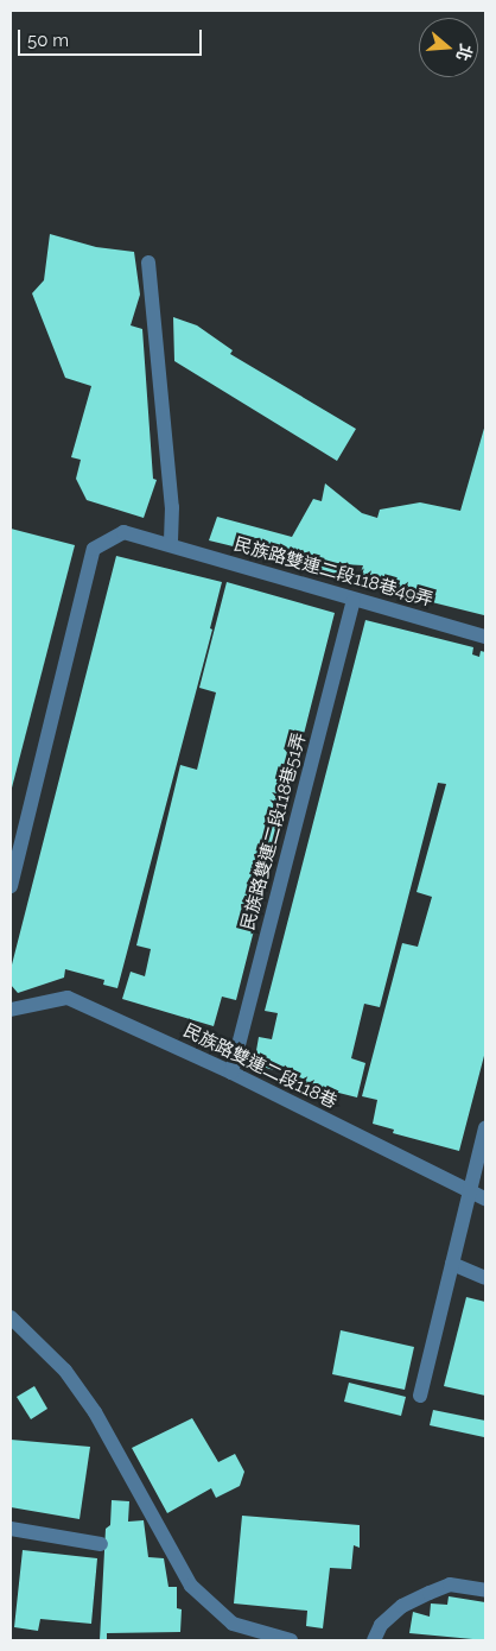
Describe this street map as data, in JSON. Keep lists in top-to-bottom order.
{
  "streets": {
    "lane": ["民族路雙連二段118巷49弄", "民族路雙連二段118巷51弄", "民族路雙連二段118巷"]
  },
  "crossings": [
    ["民族路雙連二段118巷49弄", "民族路雙連二段118巷51弄"],
    ["民族路雙連二段118巷51弄", "民族路雙連二段118巷"]
  ],
  "scale_bar": "50 m",
  "north": "right"
}
